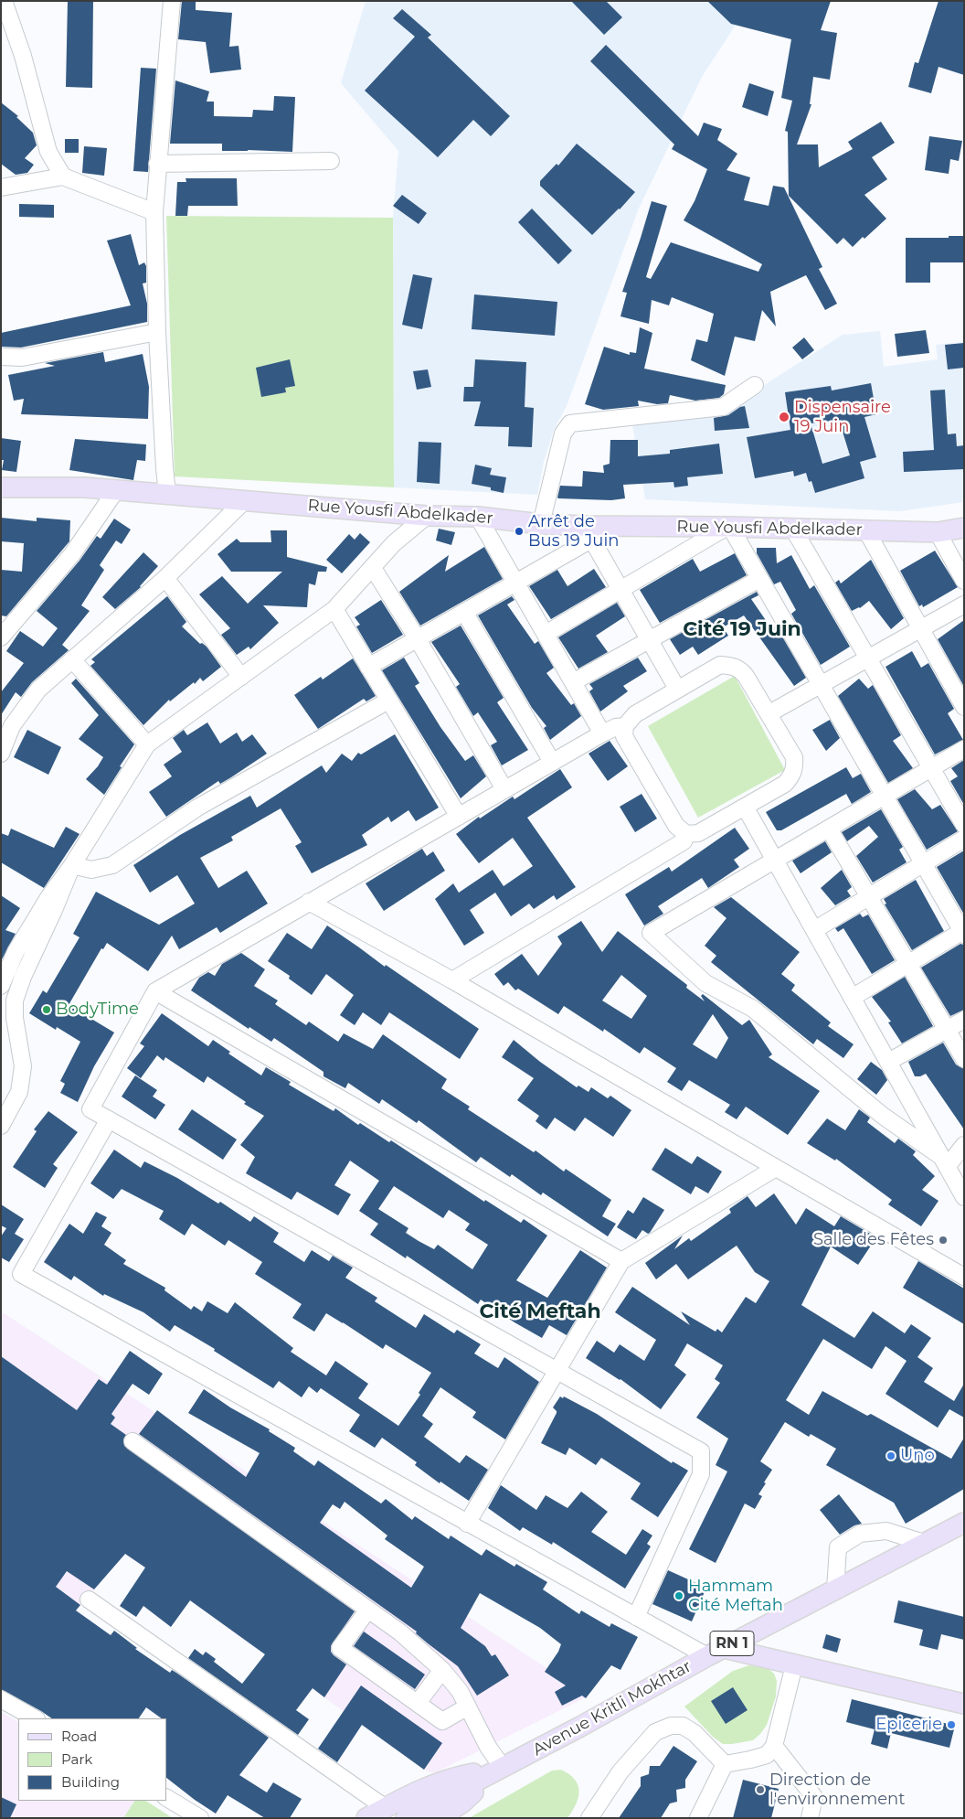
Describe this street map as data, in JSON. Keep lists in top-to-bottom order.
{
  "streets": {
    "main road": ["Rue Yousfi Abdelkader", "RN 1", "Avenue Kritli Mokhtar"]
  },
  "crossings": [
    ["RN 1", "Avenue Kritli Mokhtar"]
  ],
  "districts": ["Cité 19 Juin", "Cité Meftah"],
  "places": [
    "Dispensaire 19 Juin",
    "Arrêt de Bus 19 Juin",
    "BodyTime",
    "Salle des Fêtes",
    "Uno",
    "Hammam Cité Meftah",
    "Epicerie",
    "Direction de l'environnement"
  ],
  "legend": ["Road", "Park", "Building"]
}
